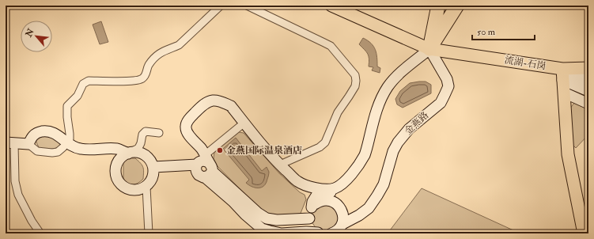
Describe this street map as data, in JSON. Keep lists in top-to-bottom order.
{
  "streets": {
    "main road": ["流湖-石岗"],
    "street": ["金燕路"]
  },
  "crossings": [
    ["流湖-石岗", "金燕路"]
  ],
  "places": ["金燕国际温泉酒店"],
  "scale_bar": "50 m",
  "north": "top left"
}
